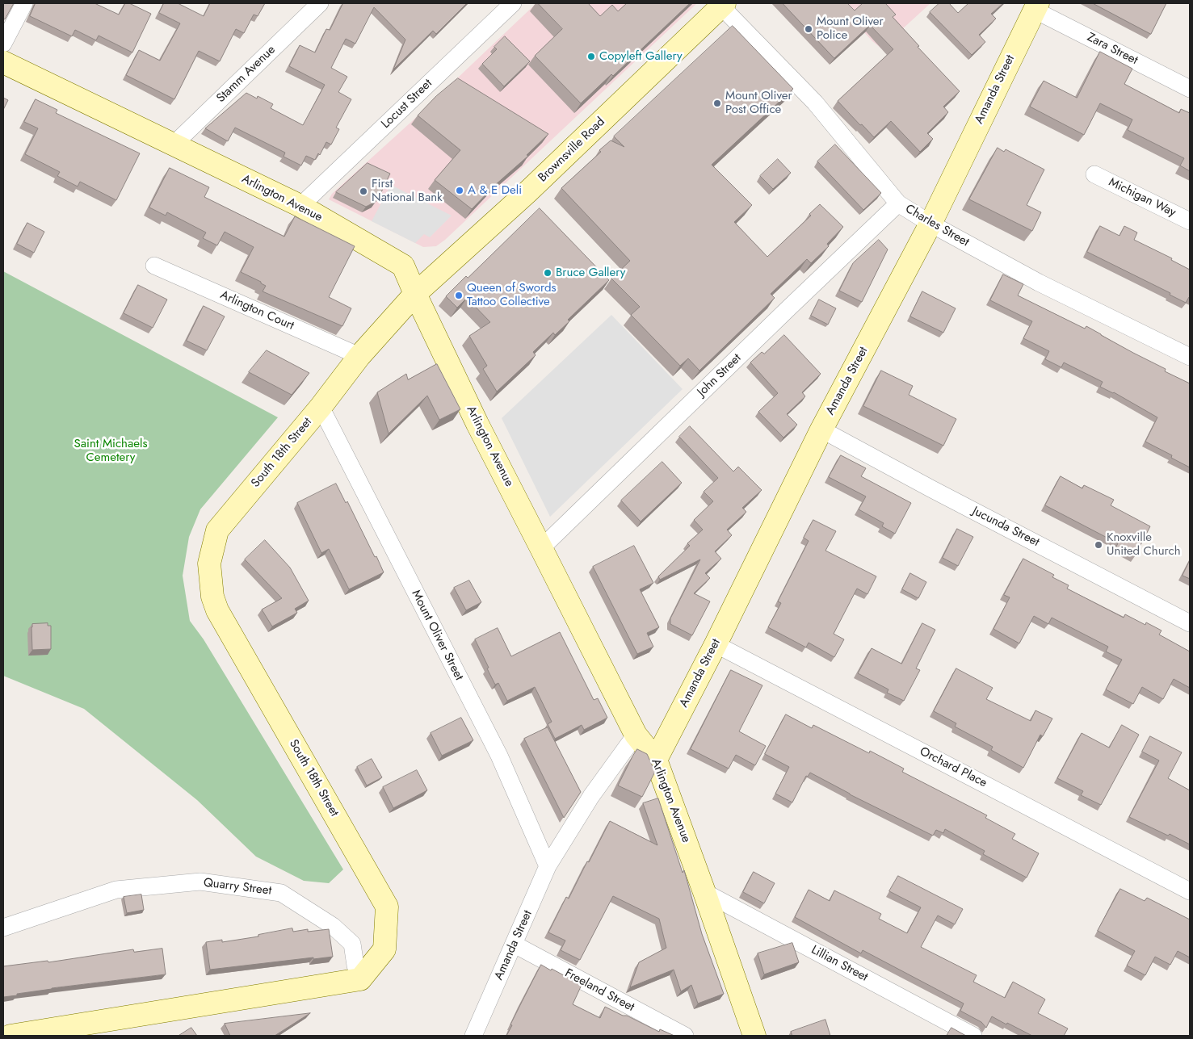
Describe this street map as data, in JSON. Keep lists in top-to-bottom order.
{
  "streets": {
    "main road": [
      "Amanda Street",
      "Brownsville Road",
      "Arlington Avenue",
      "South 18th Street"
    ],
    "street": [
      "Zara Street",
      "Stamm Avenue",
      "Locust Street",
      "Michigan Way",
      "Charles Street",
      "Arlington Court",
      "John Street",
      "Jucunda Street",
      "Mount Oliver Street",
      "Orchard Place",
      "Quarry Street",
      "Lillian Street",
      "Freeland Street"
    ]
  },
  "crossings": [
    ["Zara Street", "Amanda Street"],
    ["Stamm Avenue", "Arlington Avenue"],
    ["Amanda Street", "Arlington Avenue"],
    ["Amanda Street", "Charles Street"],
    ["Amanda Street", "Jucunda Street"],
    ["Amanda Street", "Mount Oliver Street"],
    ["Amanda Street", "Orchard Place"],
    ["Amanda Street", "Freeland Street"],
    ["Locust Street", "Arlington Avenue"],
    ["Brownsville Road", "Arlington Avenue"],
    ["Brownsville Road", "Charles Street"],
    ["Brownsville Road", "South 18th Street"],
    ["Arlington Avenue", "John Street"],
    ["Arlington Avenue", "South 18th Street"],
    ["Arlington Avenue", "Lillian Street"],
    ["Charles Street", "John Street"],
    ["Arlington Court", "South 18th Street"],
    ["South 18th Street", "Mount Oliver Street"],
    ["South 18th Street", "Quarry Street"]
  ],
  "parks": ["Saint Michaels Cemetery"],
  "places": [
    "Mount Oliver Police",
    "Copyleft Gallery",
    "Mount Oliver Post Office",
    "A & E Deli",
    "First National Bank",
    "Bruce Gallery",
    "Queen of Swords Tattoo Collective",
    "Knoxville United Church"
  ]
}
